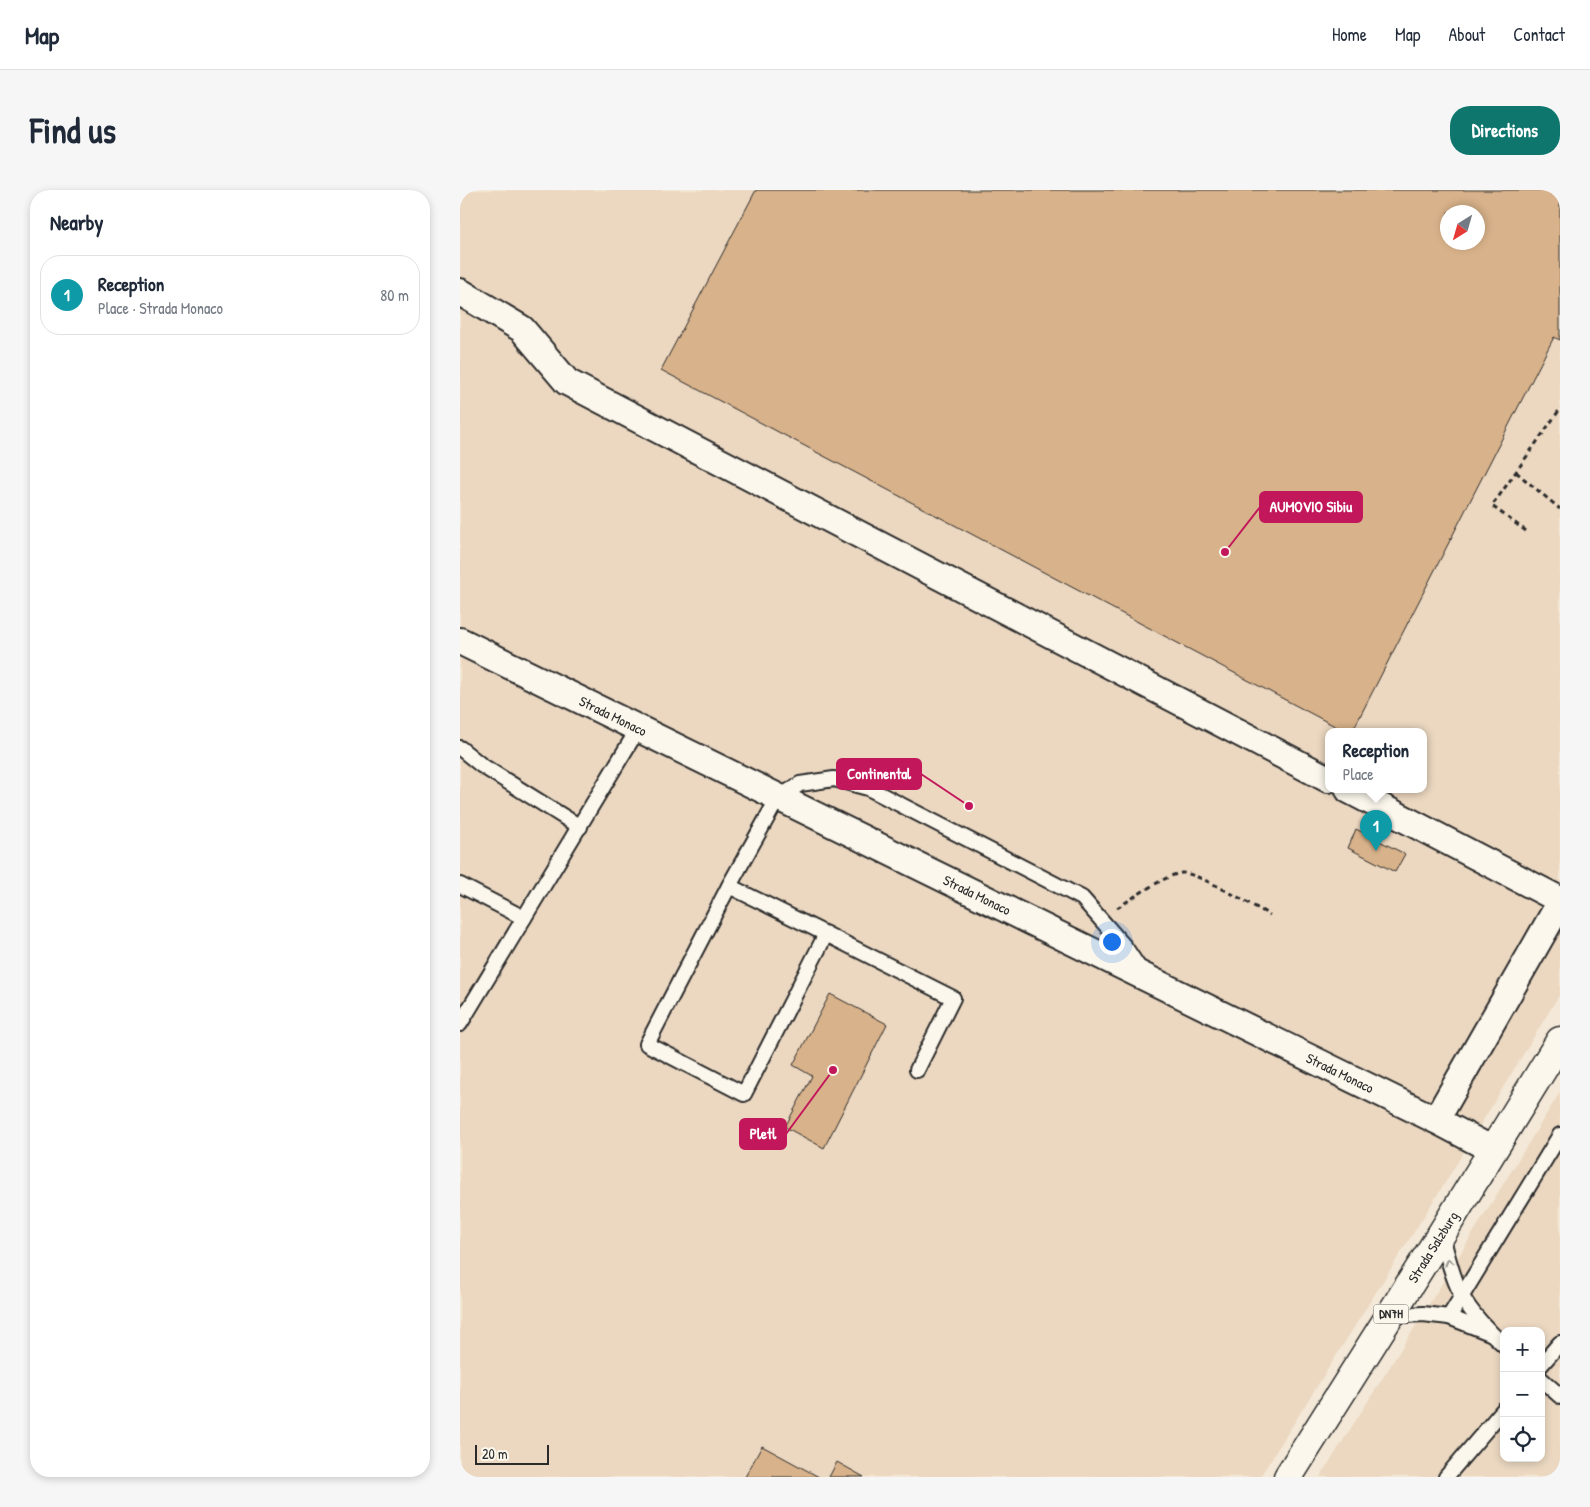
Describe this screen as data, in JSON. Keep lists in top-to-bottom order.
{
  "streets": {
    "main road": ["Strada Salzburg", "DN7H"],
    "street": ["Strada Monaco"]
  },
  "crossings": [
    ["Strada Monaco", "Strada Salzburg"]
  ],
  "places": ["AUMOVIO Sibiu", "Continental", "Pletl"],
  "scale_bar": "20 m",
  "north": "bottom left",
  "page": {
    "header": "Map",
    "nav": [
      "Home",
      "Map",
      "About",
      "Contact"
    ],
    "buttons": "Directions",
    "title": "Find us",
    "heading": "Nearby",
    "list": [
      {
        "mark": "1",
        "name": "Reception",
        "note": "Place · Strada Monaco",
        "value": "80 m"
      }
    ],
    "popup": ["Reception", "Place"],
    "pins": "1",
    "map_buttons": ["+", "−"],
    "scale": "20 m"
  }
}
